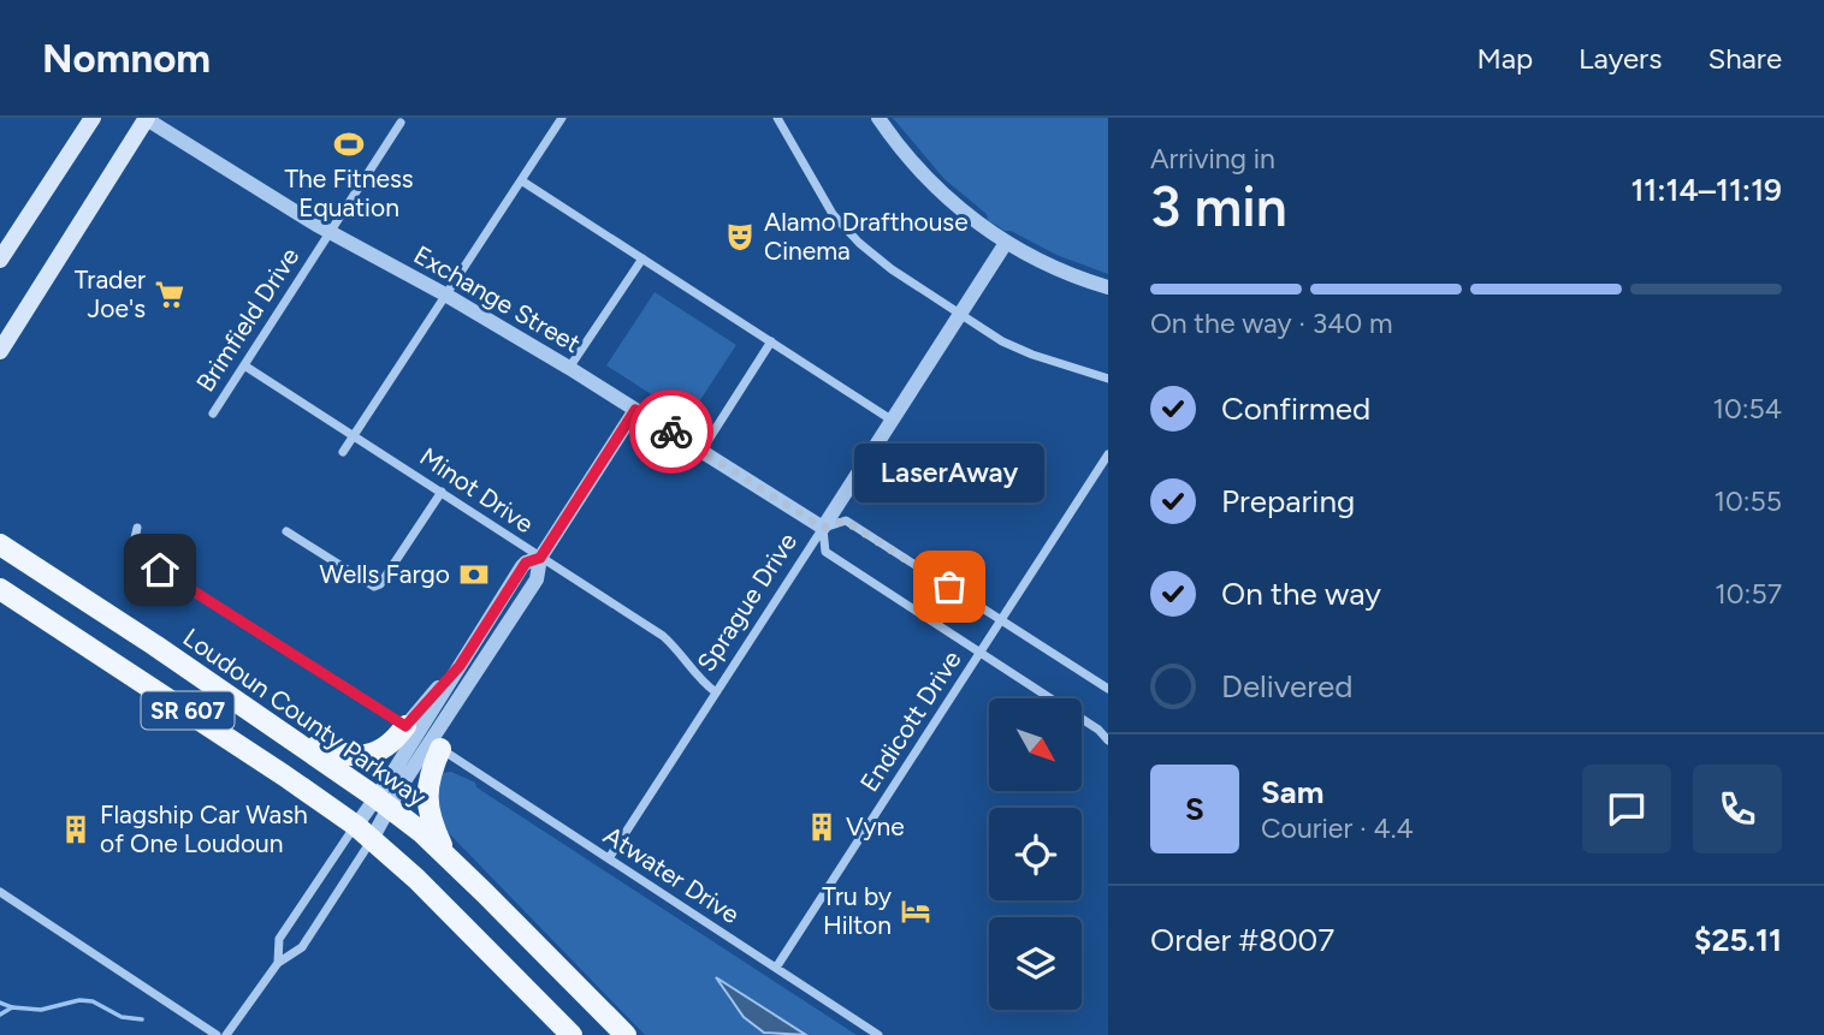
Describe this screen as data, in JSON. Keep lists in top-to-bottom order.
{
  "streets": {
    "main road": ["SR 607", "Loudoun County Parkway"],
    "street": [
      "Exchange Street",
      "Brimfield Drive",
      "Minot Drive",
      "Sprague Drive",
      "Endicott Drive",
      "Atwater Drive"
    ]
  },
  "crossings": [
    ["Exchange Street", "Brimfield Drive"],
    ["Exchange Street", "Sprague Drive"],
    ["Exchange Street", "Endicott Drive"],
    ["Brimfield Drive", "Minot Drive"],
    ["Minot Drive", "Sprague Drive"],
    ["Sprague Drive", "Atwater Drive"],
    ["Endicott Drive", "Atwater Drive"]
  ],
  "places": {
    "sports": ["The Fitness Equation"],
    "theatre": ["Alamo Drafthouse Cinema"],
    "supermarket": ["Trader Joe's"],
    "bank": ["Wells Fargo"],
    "other": ["LaserAway"],
    "building": ["Vyne", "Flagship Car Wash of One Loudoun"],
    "hotel": ["Tru by Hilton"]
  },
  "north": "bottom right",
  "page": {
    "header": "Nomnom",
    "nav": ["Map", "Layers", "Share"],
    "heading": ["3 min", "Arriving in", "11:14–11:19"],
    "panel": [
      "Sam",
      "Courier · 4.4",
      "Order #8007",
      "$25.11"
    ],
    "bar": "On the way · 340 m",
    "list": [
      ["Confirmed", "10:54"],
      ["Preparing", "10:55"],
      ["On the way", "10:57"],
      "Delivered"
    ],
    "bubble": "LaserAway",
    "round": "S"
  }
}
